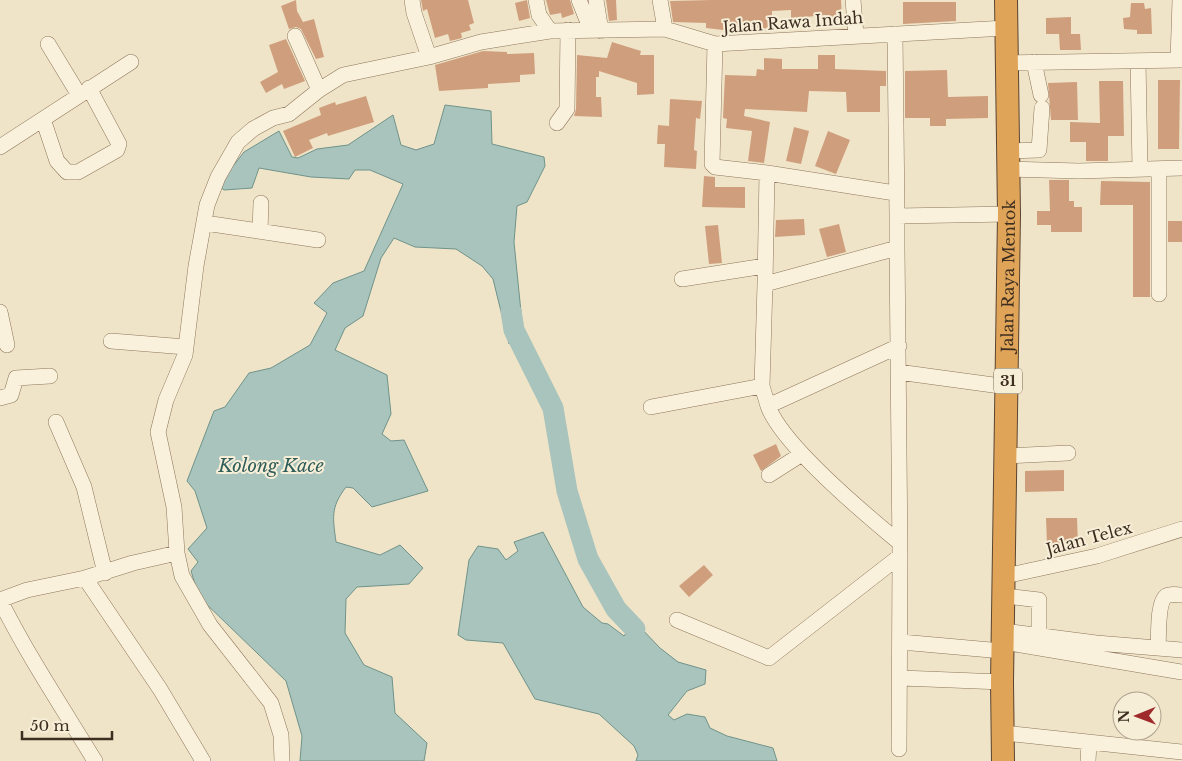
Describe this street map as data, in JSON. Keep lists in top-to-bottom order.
{
  "streets": {
    "highway": ["Jalan Raya Mentok", "31"],
    "street": ["Jalan Rawa Indah", "Jalan Telex"]
  },
  "crossings": [
    ["Jalan Rawa Indah", "Jalan Raya Mentok"],
    ["Jalan Raya Mentok", "Jalan Telex"]
  ],
  "water": ["Kolong Kace"],
  "scale_bar": "50 m",
  "north": "left"
}
